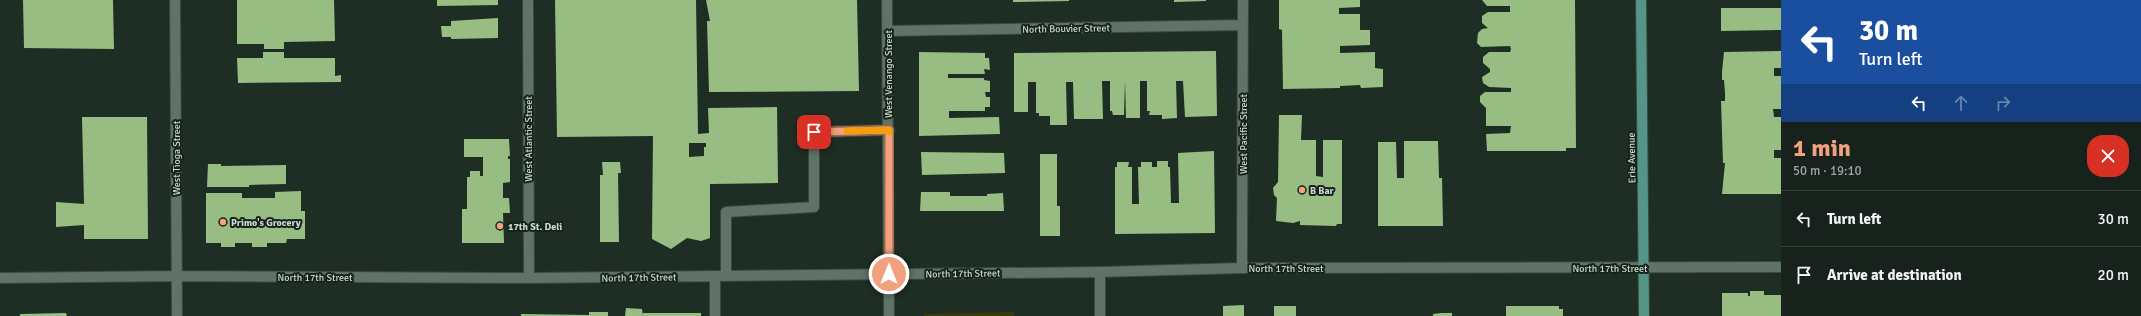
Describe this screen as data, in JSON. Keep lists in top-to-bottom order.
{
  "streets": {
    "main road": ["Erie Avenue"],
    "street": [
      "North Bouvier Street",
      "West Venango Street",
      "West Pacific Street",
      "West Atlantic Street",
      "West Tioga Street",
      "North 17th Street"
    ]
  },
  "crossings": [
    ["North Bouvier Street", "West Venango Street"],
    ["North Bouvier Street", "West Pacific Street"],
    ["West Venango Street", "North 17th Street"],
    ["West Pacific Street", "North 17th Street"],
    ["West Atlantic Street", "North 17th Street"],
    ["West Tioga Street", "North 17th Street"],
    ["Erie Avenue", "North 17th Street"]
  ],
  "places": ["B Bar", "Primo's Grocery", "17th St. Deli"],
  "page": {
    "turn": ["30 m", "Turn left"],
    "heading": ["1 min", "50 m · 19:10"],
    "list": [
      {
        "name": "Turn left",
        "value": "30 m"
      },
      {
        "name": "Arrive at destination",
        "value": "20 m"
      }
    ]
  }
}
